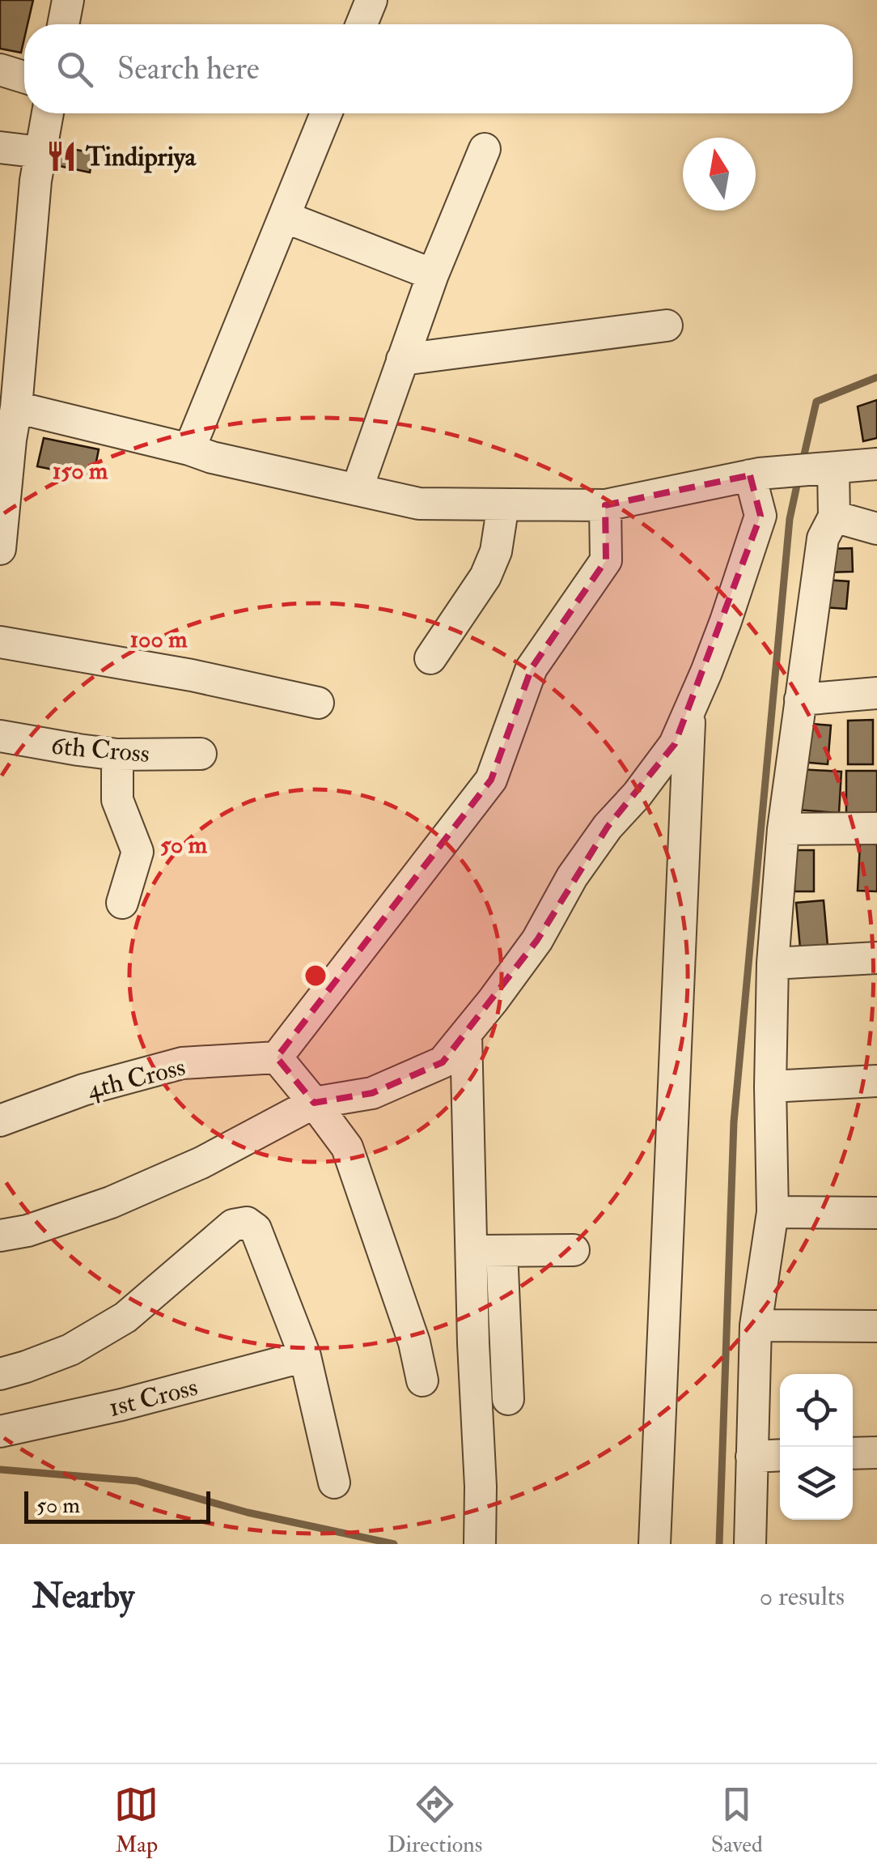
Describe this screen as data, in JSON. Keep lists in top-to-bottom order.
{
  "streets": {
    "street": ["6th Cross", "4th Cross", "1st Cross"]
  },
  "places": {
    "restaurant": ["Tindipriya"]
  },
  "scale_bar": "50 m",
  "north": "top",
  "page": {
    "search": "Search here",
    "scale": "50 m",
    "heading": ["Nearby", "0 results"],
    "nav": ["Map", "Directions", "Saved"]
  },
  "rings": ["150 m", "100 m", "50 m"]
}
